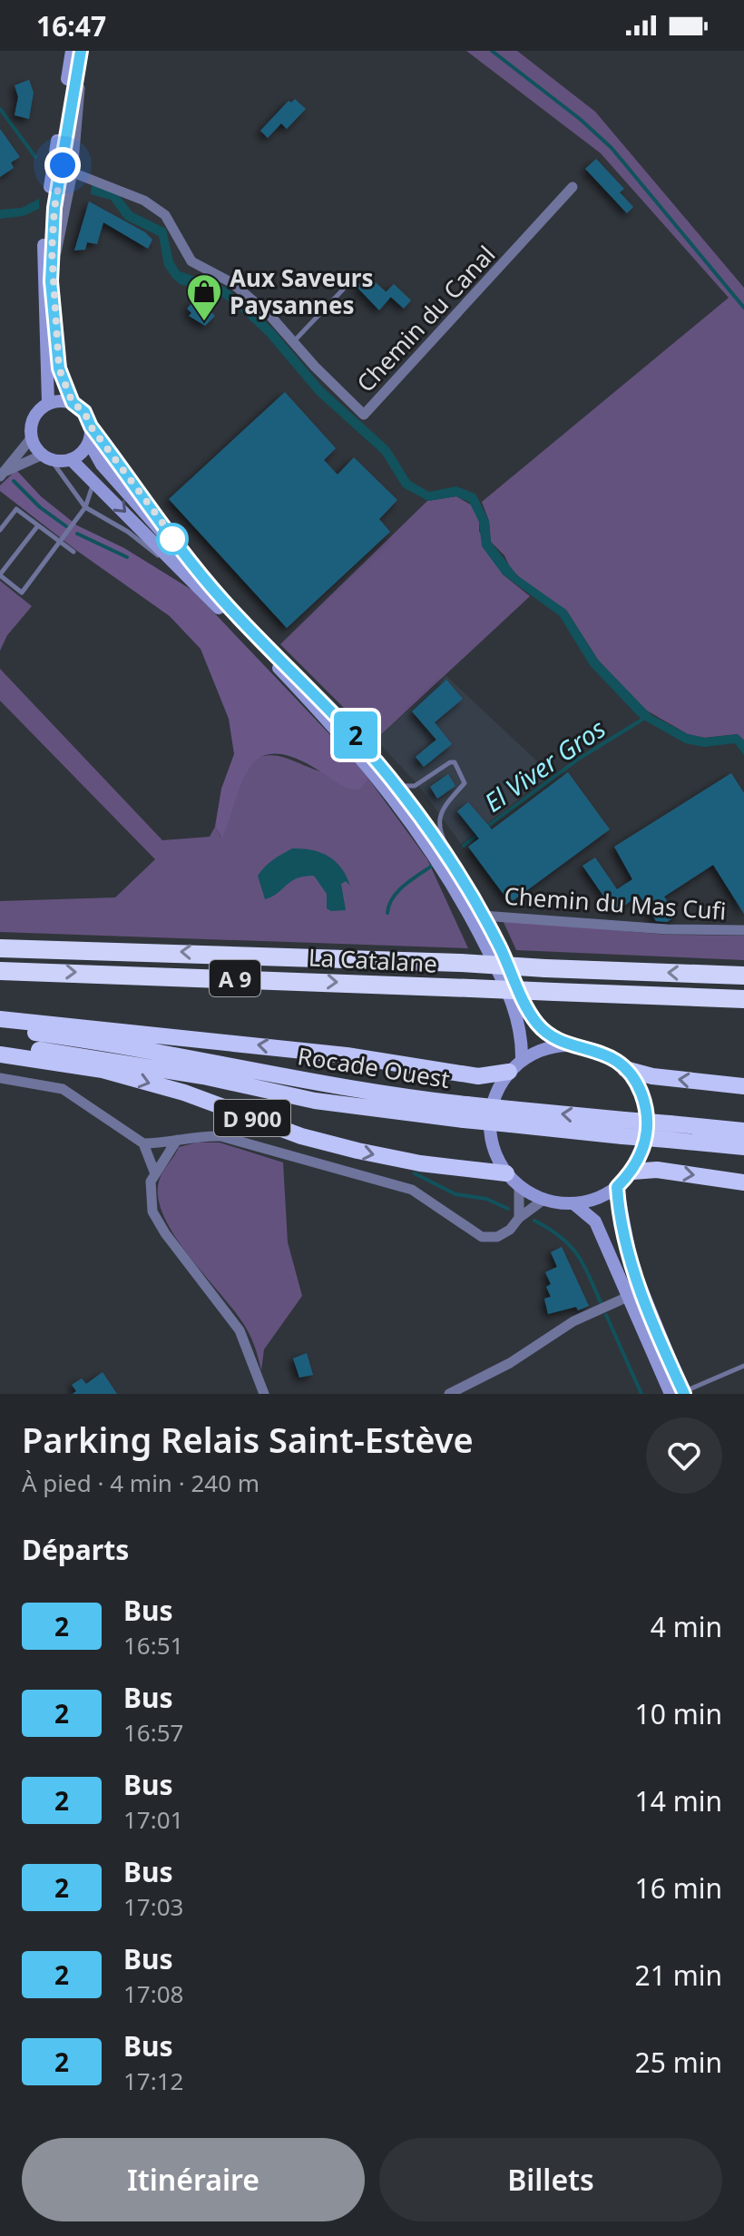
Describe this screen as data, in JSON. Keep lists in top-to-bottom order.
{
  "streets": {
    "highway": [
      "La Catalane",
      "A 9",
      "Rocade Ouest",
      "D 900"
    ],
    "street": ["Chemin du Canal", "Chemin du Mas Cufi"]
  },
  "water": ["El Viver Gros"],
  "places": {
    "shop": ["Aux Saveurs Paysannes"]
  },
  "lines": ["bus line 2"],
  "page": {
    "status": "16:47",
    "on_map": "2",
    "heading": [
      ["Parking Relais Saint-Estève", "À pied · 4 min · 240 m"],
      "Départs"
    ],
    "list": [
      {
        "mark": "2",
        "name": "Bus",
        "note": "16:51",
        "value": "4 min"
      },
      {
        "mark": "2",
        "name": "Bus",
        "note": "16:57",
        "value": "10 min"
      },
      {
        "mark": "2",
        "name": "Bus",
        "note": "17:01",
        "value": "14 min"
      },
      {
        "mark": "2",
        "name": "Bus",
        "note": "17:03",
        "value": "16 min"
      },
      {
        "mark": "2",
        "name": "Bus",
        "note": "17:08",
        "value": "21 min"
      },
      {
        "mark": "2",
        "name": "Bus",
        "note": "17:12",
        "value": "25 min"
      }
    ],
    "buttons": ["Itinéraire", "Billets"]
  }
}
